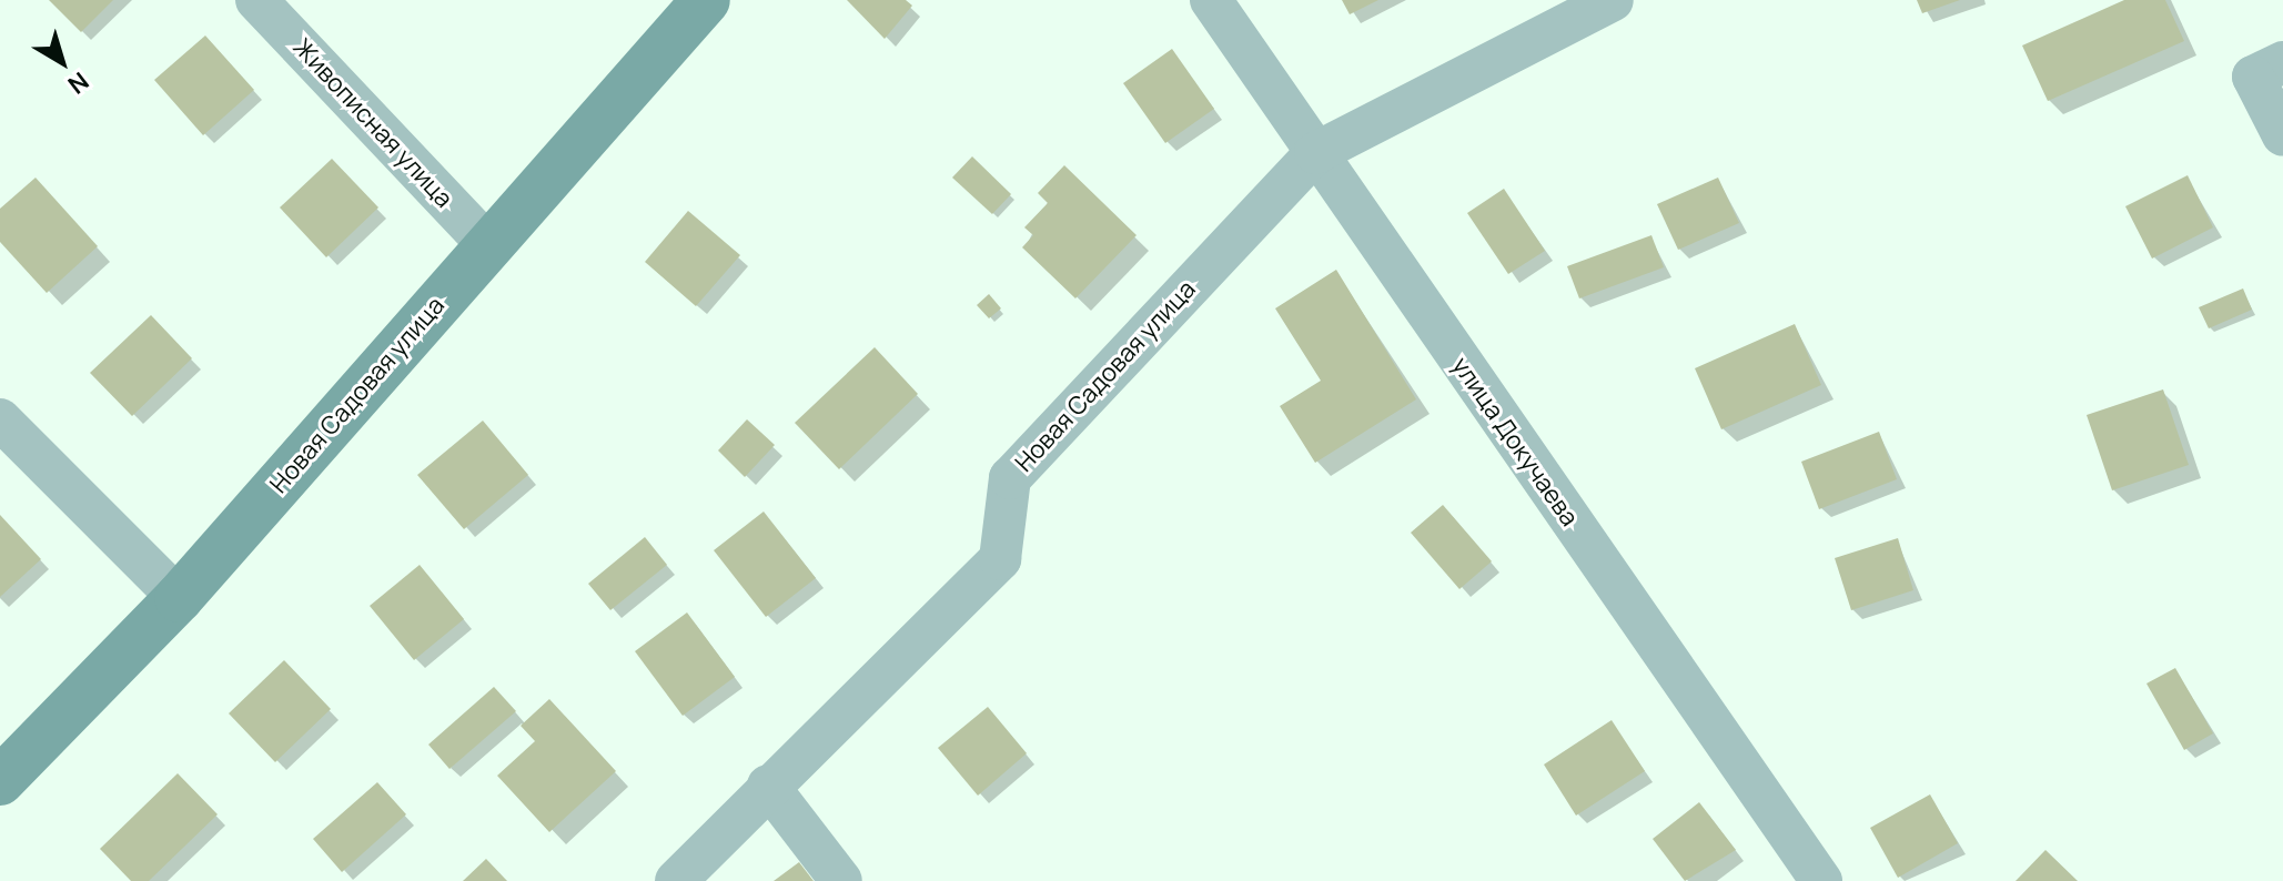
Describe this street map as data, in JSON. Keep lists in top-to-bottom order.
{
  "streets": {
    "street": ["Живописная улица", "Новая Садовая улица", "улица Докучаева"]
  },
  "crossings": [
    ["Живописная улица", "Новая Садовая улица"],
    ["Новая Садовая улица", "улица Докучаева"]
  ],
  "north": "bottom right"
}
